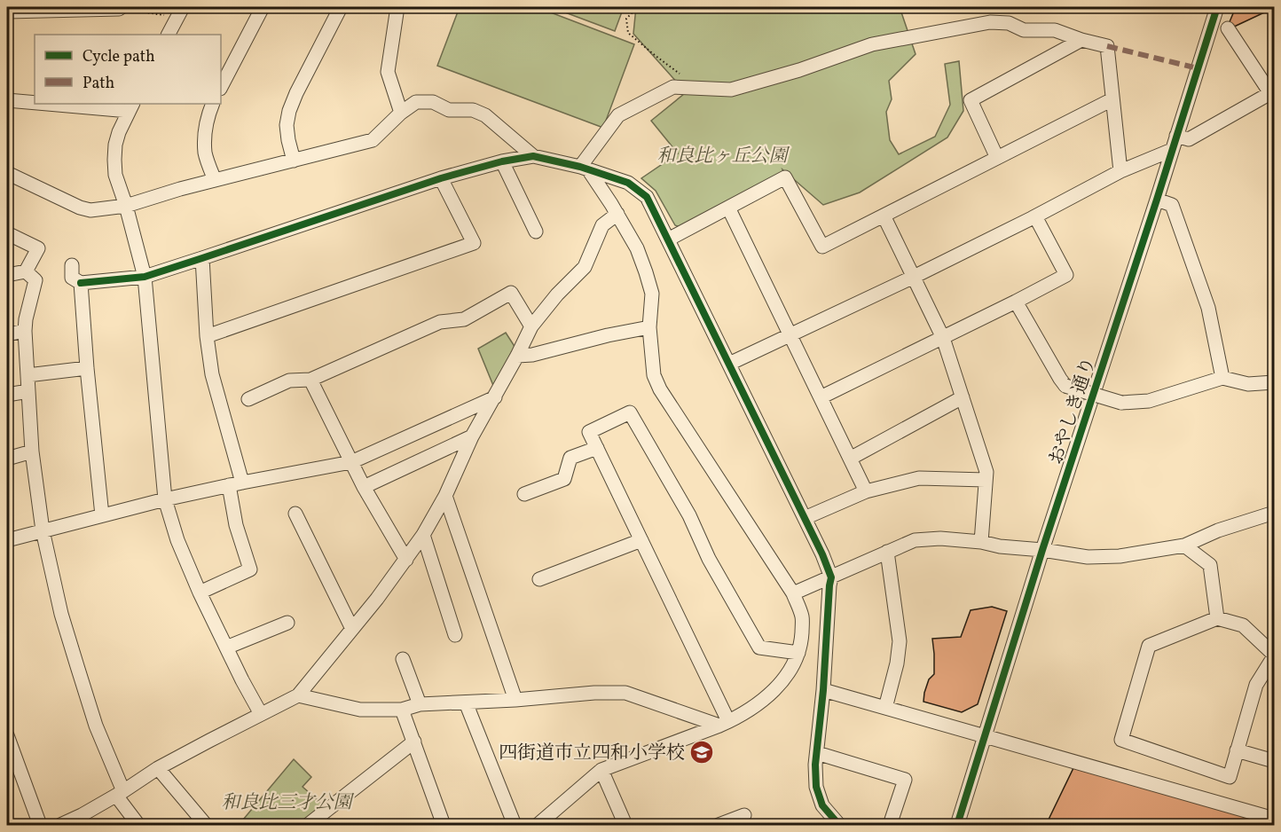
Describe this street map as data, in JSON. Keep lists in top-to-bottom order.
{
  "streets": {
    "street": ["おやしき通り"]
  },
  "parks": ["和良比ヶ丘公園", "和良比三才公園"],
  "places": {
    "school or university": ["四街道市立四和小学校"]
  },
  "legend": ["Cycle path", "Path"]
}
